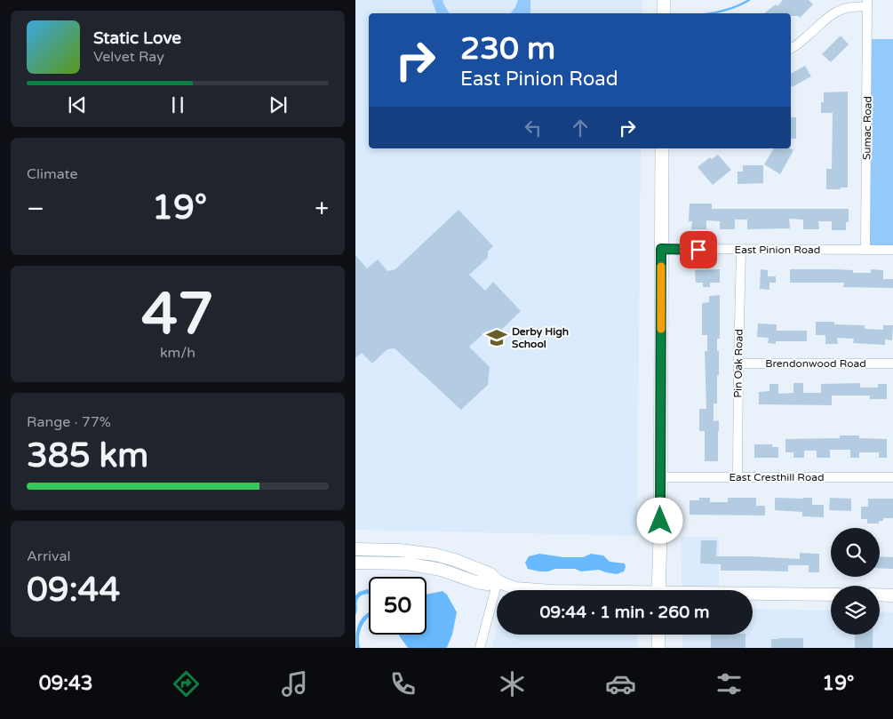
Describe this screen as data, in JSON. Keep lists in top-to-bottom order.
{
  "streets": {
    "street": [
      "Sumac Road",
      "East Pinion Road",
      "Pin Oak Road",
      "Brendonwood Road",
      "East Cresthill Road"
    ]
  },
  "crossings": [
    ["Sumac Road", "East Pinion Road"],
    ["East Pinion Road", "Pin Oak Road"],
    ["Pin Oak Road", "Brendonwood Road"],
    ["Pin Oak Road", "East Cresthill Road"]
  ],
  "places": {
    "school or university": ["Derby High School"]
  },
  "page": {
    "turn": ["230 m", "East Pinion Road"],
    "song": ["Static Love", "Velvet Ray"],
    "tile": [
      "Climate",
      ["47", "km/h"],
      ["Range · 77%", "385 km"],
      ["Arrival", "09:44"]
    ],
    "heat": ["−", "19°", "+"],
    "limit": "50",
    "trip": "09:44 · 1 min · 260 m",
    "tabs": ["09:43", "19°"]
  }
}
